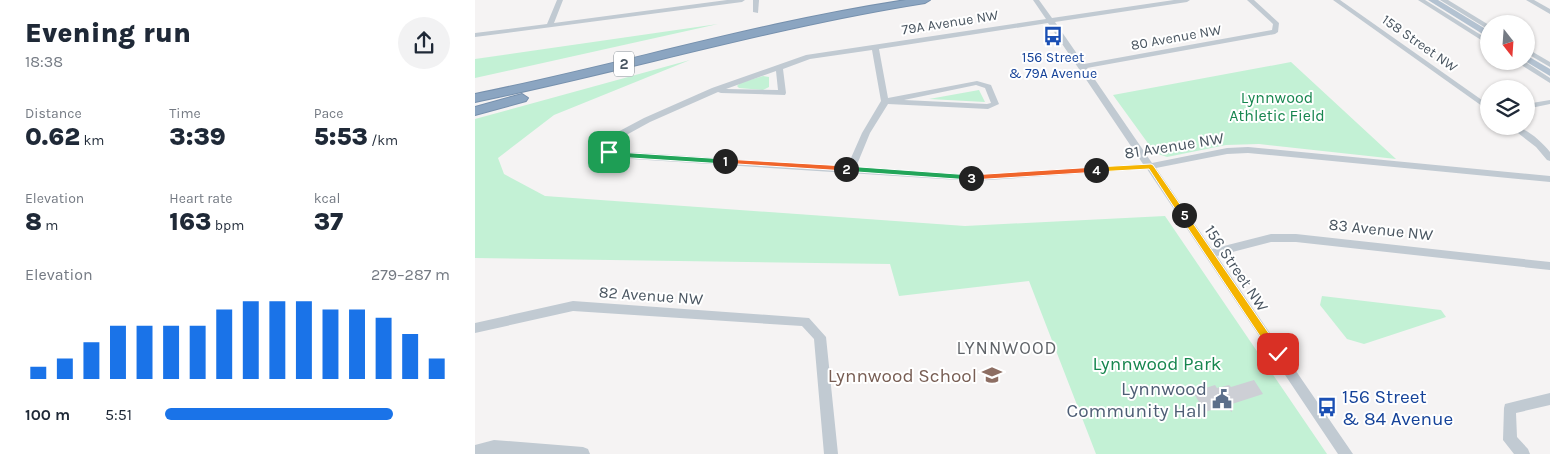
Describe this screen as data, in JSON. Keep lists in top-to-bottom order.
{
  "streets": {
    "highway": ["2"],
    "street": [
      "79A Avenue NW",
      "80 Avenue NW",
      "158 Street NW",
      "81 Avenue NW",
      "83 Avenue NW",
      "156 Street NW",
      "82 Avenue NW"
    ]
  },
  "crossings": [
    ["79A Avenue NW", "81 Avenue NW"],
    ["79A Avenue NW", "156 Street NW"],
    ["80 Avenue NW", "156 Street NW"],
    ["81 Avenue NW", "156 Street NW"],
    ["83 Avenue NW", "156 Street NW"]
  ],
  "districts": ["LYNNWOOD"],
  "parks": ["Lynnwood Athletic Field", "Lynnwood Park"],
  "places": {
    "bus stop": ["156 Street & 79A Avenue", "156 Street & 84 Avenue"],
    "school or university": ["Lynnwood School"],
    "public building": ["Lynnwood Community Hall"]
  },
  "north": "bottom",
  "page": {
    "heading": ["Evening run", "18:38"],
    "stats": [
      ["Distance", "0.62 km"],
      ["Time", "3:39"],
      ["Pace", "5:53 /km"],
      ["Elevation", "8 m"],
      ["Heart rate", "163 bpm"],
      ["kcal", "37"]
    ],
    "pins": [
      "1",
      "2",
      "4",
      "3",
      "5"
    ],
    "chart": ["Elevation", "279–287 m"],
    "list": [
      {
        "name": "100 m",
        "note": "5:51"
      }
    ]
  }
}
